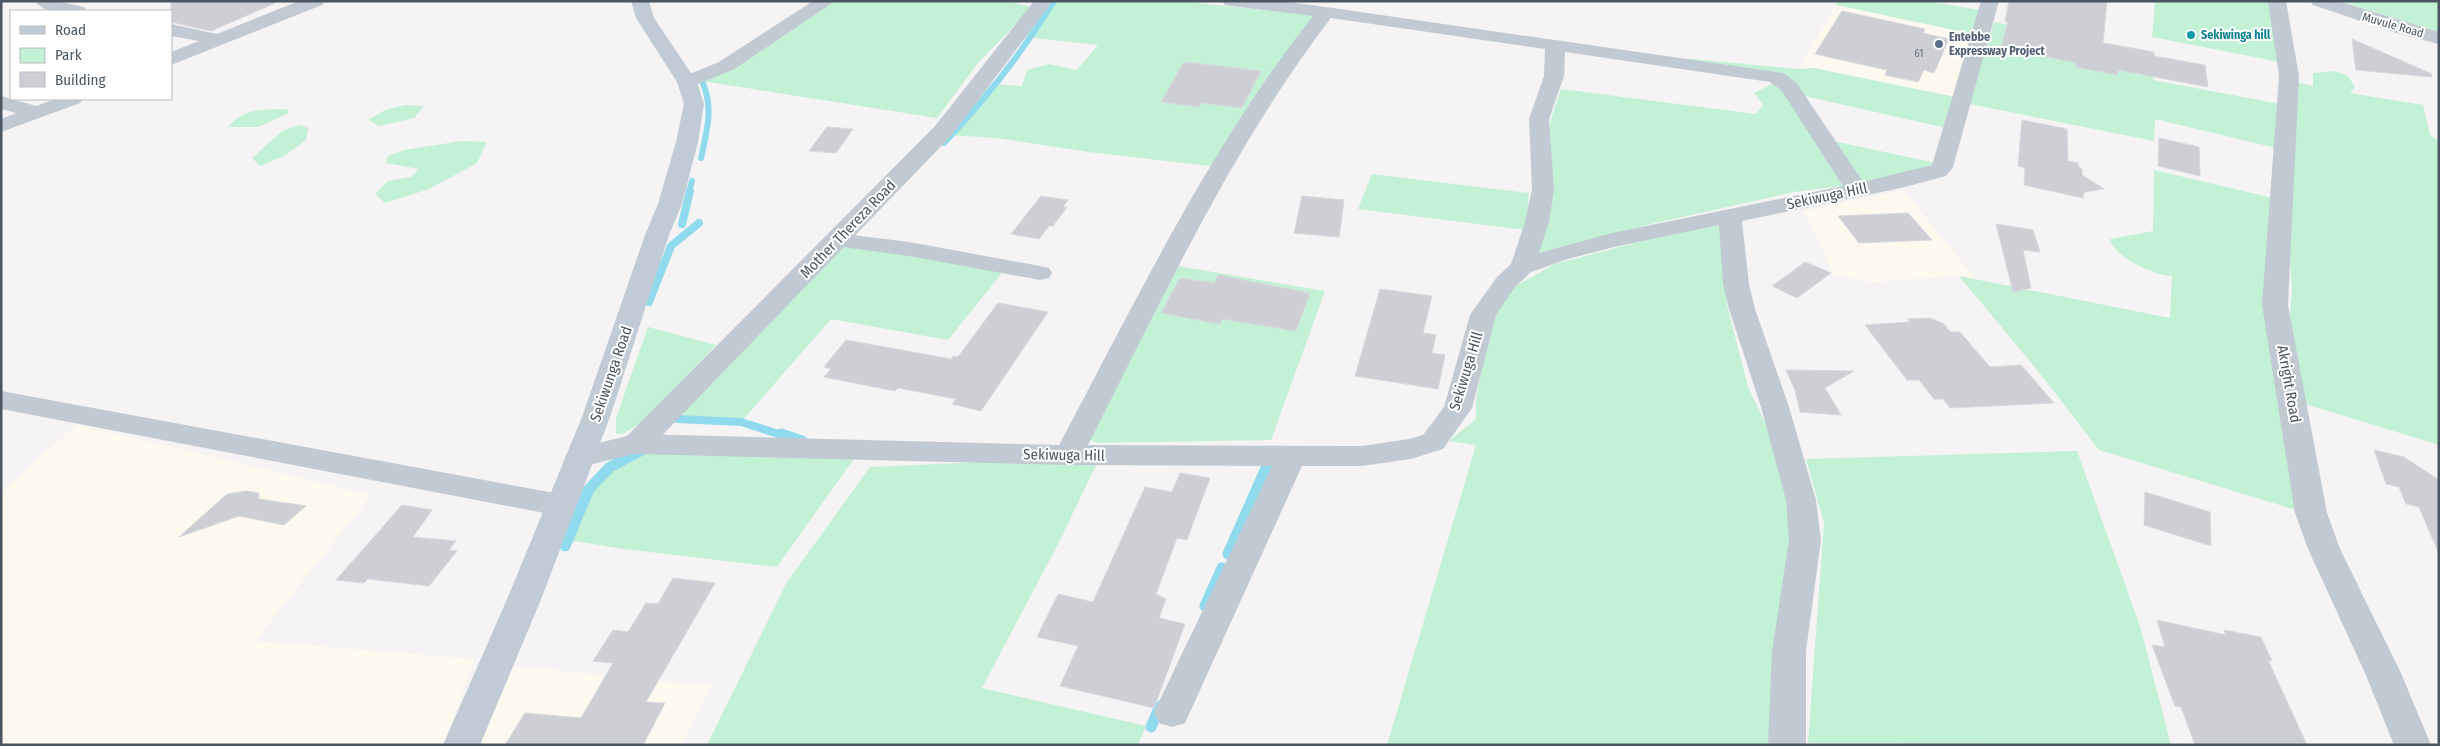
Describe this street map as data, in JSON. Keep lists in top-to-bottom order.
{
  "streets": {
    "main road": ["Sekiwunga Road"],
    "street": [
      "Muvule Road",
      "Sekiwuga Hill",
      "Mother Thereza Road",
      "Akright Road"
    ]
  },
  "crossings": [
    ["Sekiwuga Hill", "Mother Thereza Road"],
    ["Sekiwuga Hill", "Sekiwunga Road"]
  ],
  "places": ["Sekiwinga hill", "Entebbe Expressway Project"],
  "house_numbers": ["61"],
  "legend": ["Road", "Park", "Building"]
}
